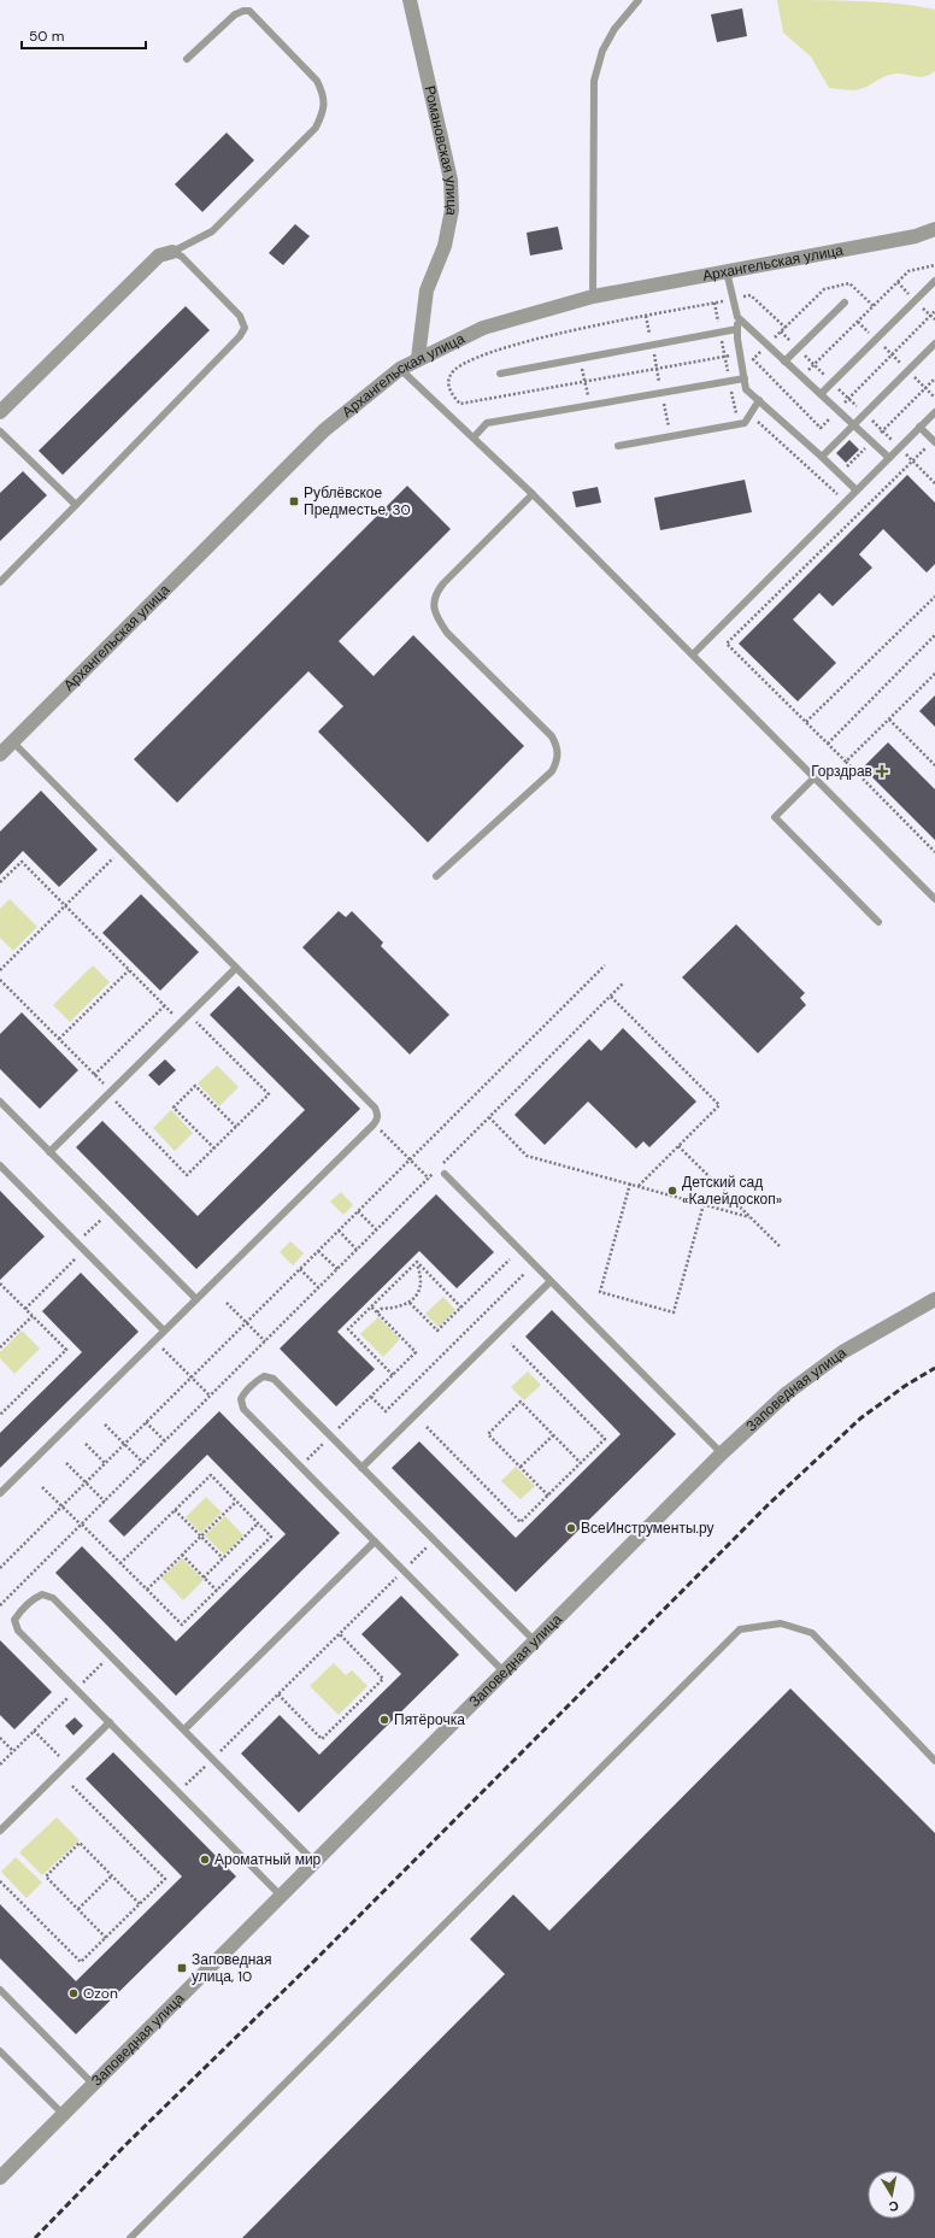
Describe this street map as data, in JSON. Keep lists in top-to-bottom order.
{
  "streets": {
    "street": ["Романовская улица", "Архангельская улица", "Заповедная улица"]
  },
  "crossings": [
    ["Романовская улица", "Архангельская улица"]
  ],
  "places": {
    "transit": ["Рублёвское Предместье, 30", "Заповедная улица, 10"],
    "health": ["Горздрав"],
    "other": [
      "Детский сад «Калейдоскоп»",
      "ВсеИнструменты.ру",
      "Пятёрочка",
      "Ароматный мир",
      "Ozon"
    ]
  },
  "scale_bar": "50 m",
  "north": "bottom"
}
